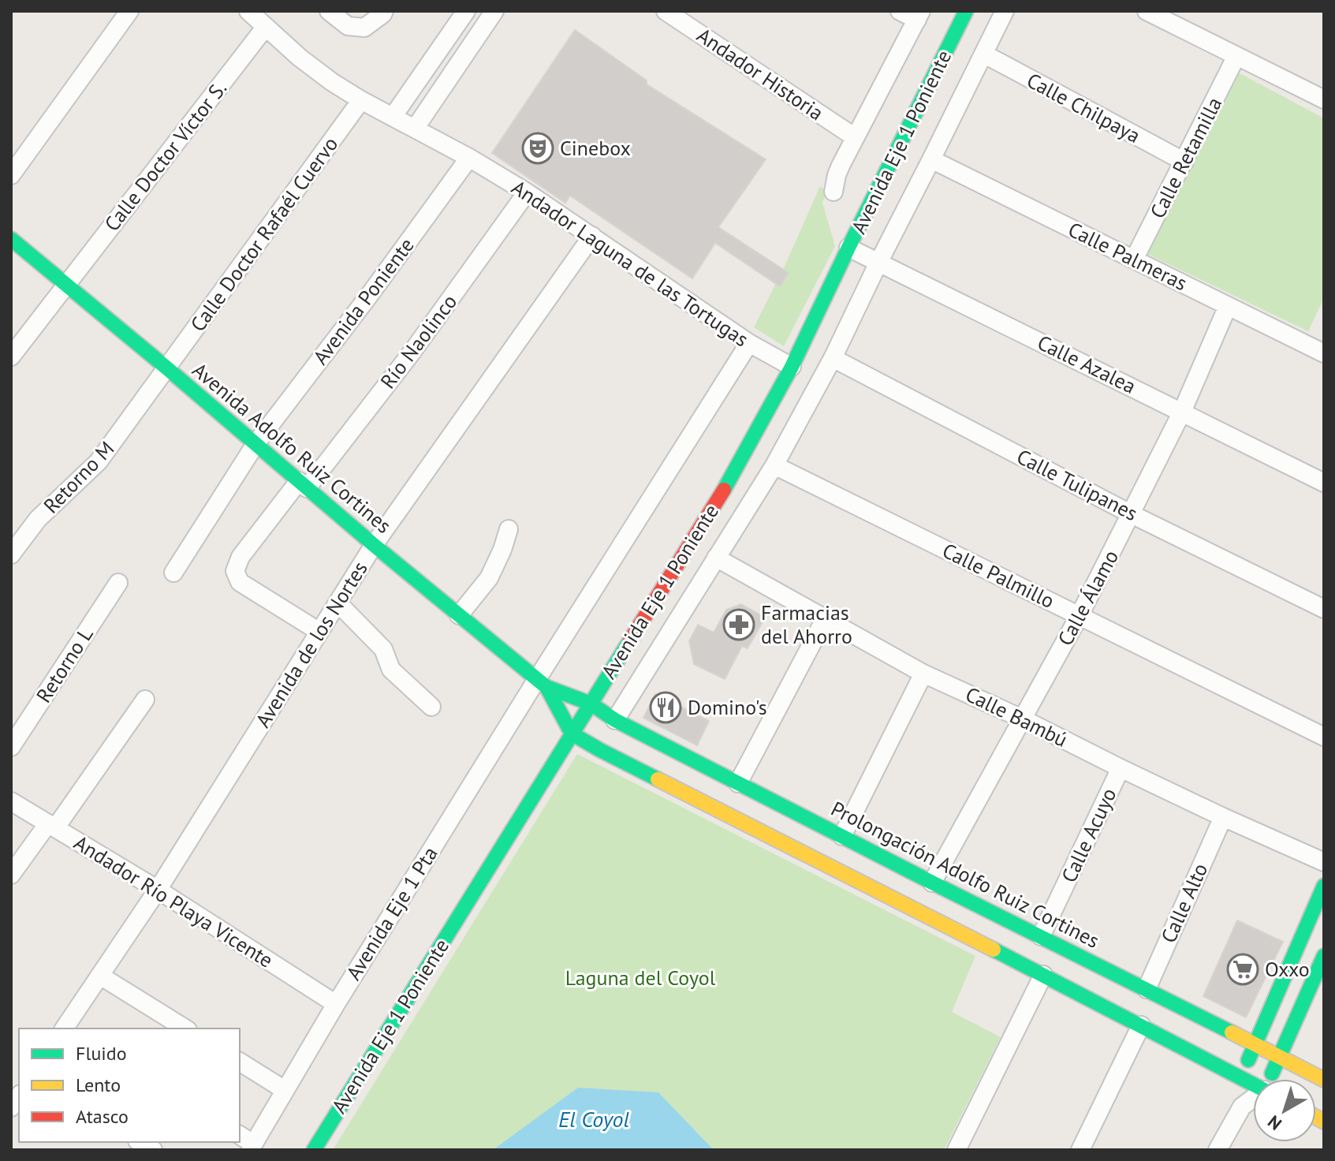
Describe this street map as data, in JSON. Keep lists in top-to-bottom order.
{
  "streets": {
    "street": [
      "Andador Historia",
      "Calle Chilpaya",
      "Avenida Eje 1 Poniente",
      "Calle Doctor Víctor S.",
      "Calle Retamilla",
      "Calle Doctor Rafaél Cuervo",
      "Calle Palmeras",
      "Andador Laguna de las Tortugas",
      "Avenida Poniente",
      "Río Naolinco",
      "Calle Azalea",
      "Avenida Adolfo Ruiz Cortines",
      "Retorno M",
      "Calle Tulipanes",
      "Calle Palmillo",
      "Calle Álamo",
      "Avenida de los Nortes",
      "Retorno L",
      "Calle Bambú",
      "Calle Acuyo",
      "Prolongación Adolfo Ruiz Cortines",
      "Andador Río Playa Vicente",
      "Calle Alto",
      "Avenida Eje 1 Pta"
    ]
  },
  "crossings": [
    ["Andador Historia", "Avenida Eje 1 Poniente"],
    ["Calle Chilpaya", "Avenida Eje 1 Poniente"],
    ["Calle Chilpaya", "Calle Retamilla"],
    ["Avenida Eje 1 Poniente", "Calle Palmeras"],
    ["Avenida Eje 1 Poniente", "Andador Laguna de las Tortugas"],
    ["Avenida Eje 1 Poniente", "Calle Azalea"],
    ["Avenida Eje 1 Poniente", "Avenida Adolfo Ruiz Cortines"],
    ["Avenida Eje 1 Poniente", "Calle Tulipanes"],
    ["Avenida Eje 1 Poniente", "Calle Palmillo"],
    ["Avenida Eje 1 Poniente", "Calle Bambú"],
    ["Avenida Eje 1 Poniente", "Prolongación Adolfo Ruiz Cortines"],
    ["Calle Doctor Víctor S.", "Andador Laguna de las Tortugas"],
    ["Calle Doctor Víctor S.", "Avenida Adolfo Ruiz Cortines"],
    ["Calle Retamilla", "Calle Palmeras"],
    ["Calle Doctor Rafaél Cuervo", "Andador Laguna de las Tortugas"],
    ["Calle Doctor Rafaél Cuervo", "Avenida Adolfo Ruiz Cortines"],
    ["Calle Doctor Rafaél Cuervo", "Retorno M"],
    ["Calle Palmeras", "Calle Álamo"],
    ["Andador Laguna de las Tortugas", "Avenida Poniente"],
    ["Andador Laguna de las Tortugas", "Río Naolinco"],
    ["Andador Laguna de las Tortugas", "Avenida de los Nortes"],
    ["Andador Laguna de las Tortugas", "Avenida Eje 1 Pta"],
    ["Avenida Poniente", "Avenida Adolfo Ruiz Cortines"],
    ["Río Naolinco", "Avenida Adolfo Ruiz Cortines"],
    ["Río Naolinco", "Avenida de los Nortes"],
    ["Calle Azalea", "Calle Álamo"],
    ["Avenida Adolfo Ruiz Cortines", "Retorno M"],
    ["Avenida Adolfo Ruiz Cortines", "Avenida de los Nortes"],
    ["Avenida Adolfo Ruiz Cortines", "Prolongación Adolfo Ruiz Cortines"],
    ["Avenida Adolfo Ruiz Cortines", "Avenida Eje 1 Pta"],
    ["Calle Tulipanes", "Calle Álamo"],
    ["Calle Palmillo", "Calle Álamo"],
    ["Calle Álamo", "Calle Bambú"],
    ["Calle Álamo", "Prolongación Adolfo Ruiz Cortines"],
    ["Avenida de los Nortes", "Andador Río Playa Vicente"],
    ["Calle Bambú", "Calle Acuyo"],
    ["Calle Bambú", "Calle Alto"],
    ["Calle Acuyo", "Prolongación Adolfo Ruiz Cortines"],
    ["Prolongación Adolfo Ruiz Cortines", "Calle Alto"],
    ["Andador Río Playa Vicente", "Avenida Eje 1 Pta"]
  ],
  "water": ["El Coyol"],
  "parks": ["Laguna del Coyol"],
  "places": {
    "theatre": ["Cinebox"],
    "pharmacy": ["Farmacias del Ahorro"],
    "restaurant": ["Domino's"],
    "supermarket": ["Oxxo"]
  },
  "legend": ["Fluido", "Lento", "Atasco"],
  "north": "bottom left"
}
